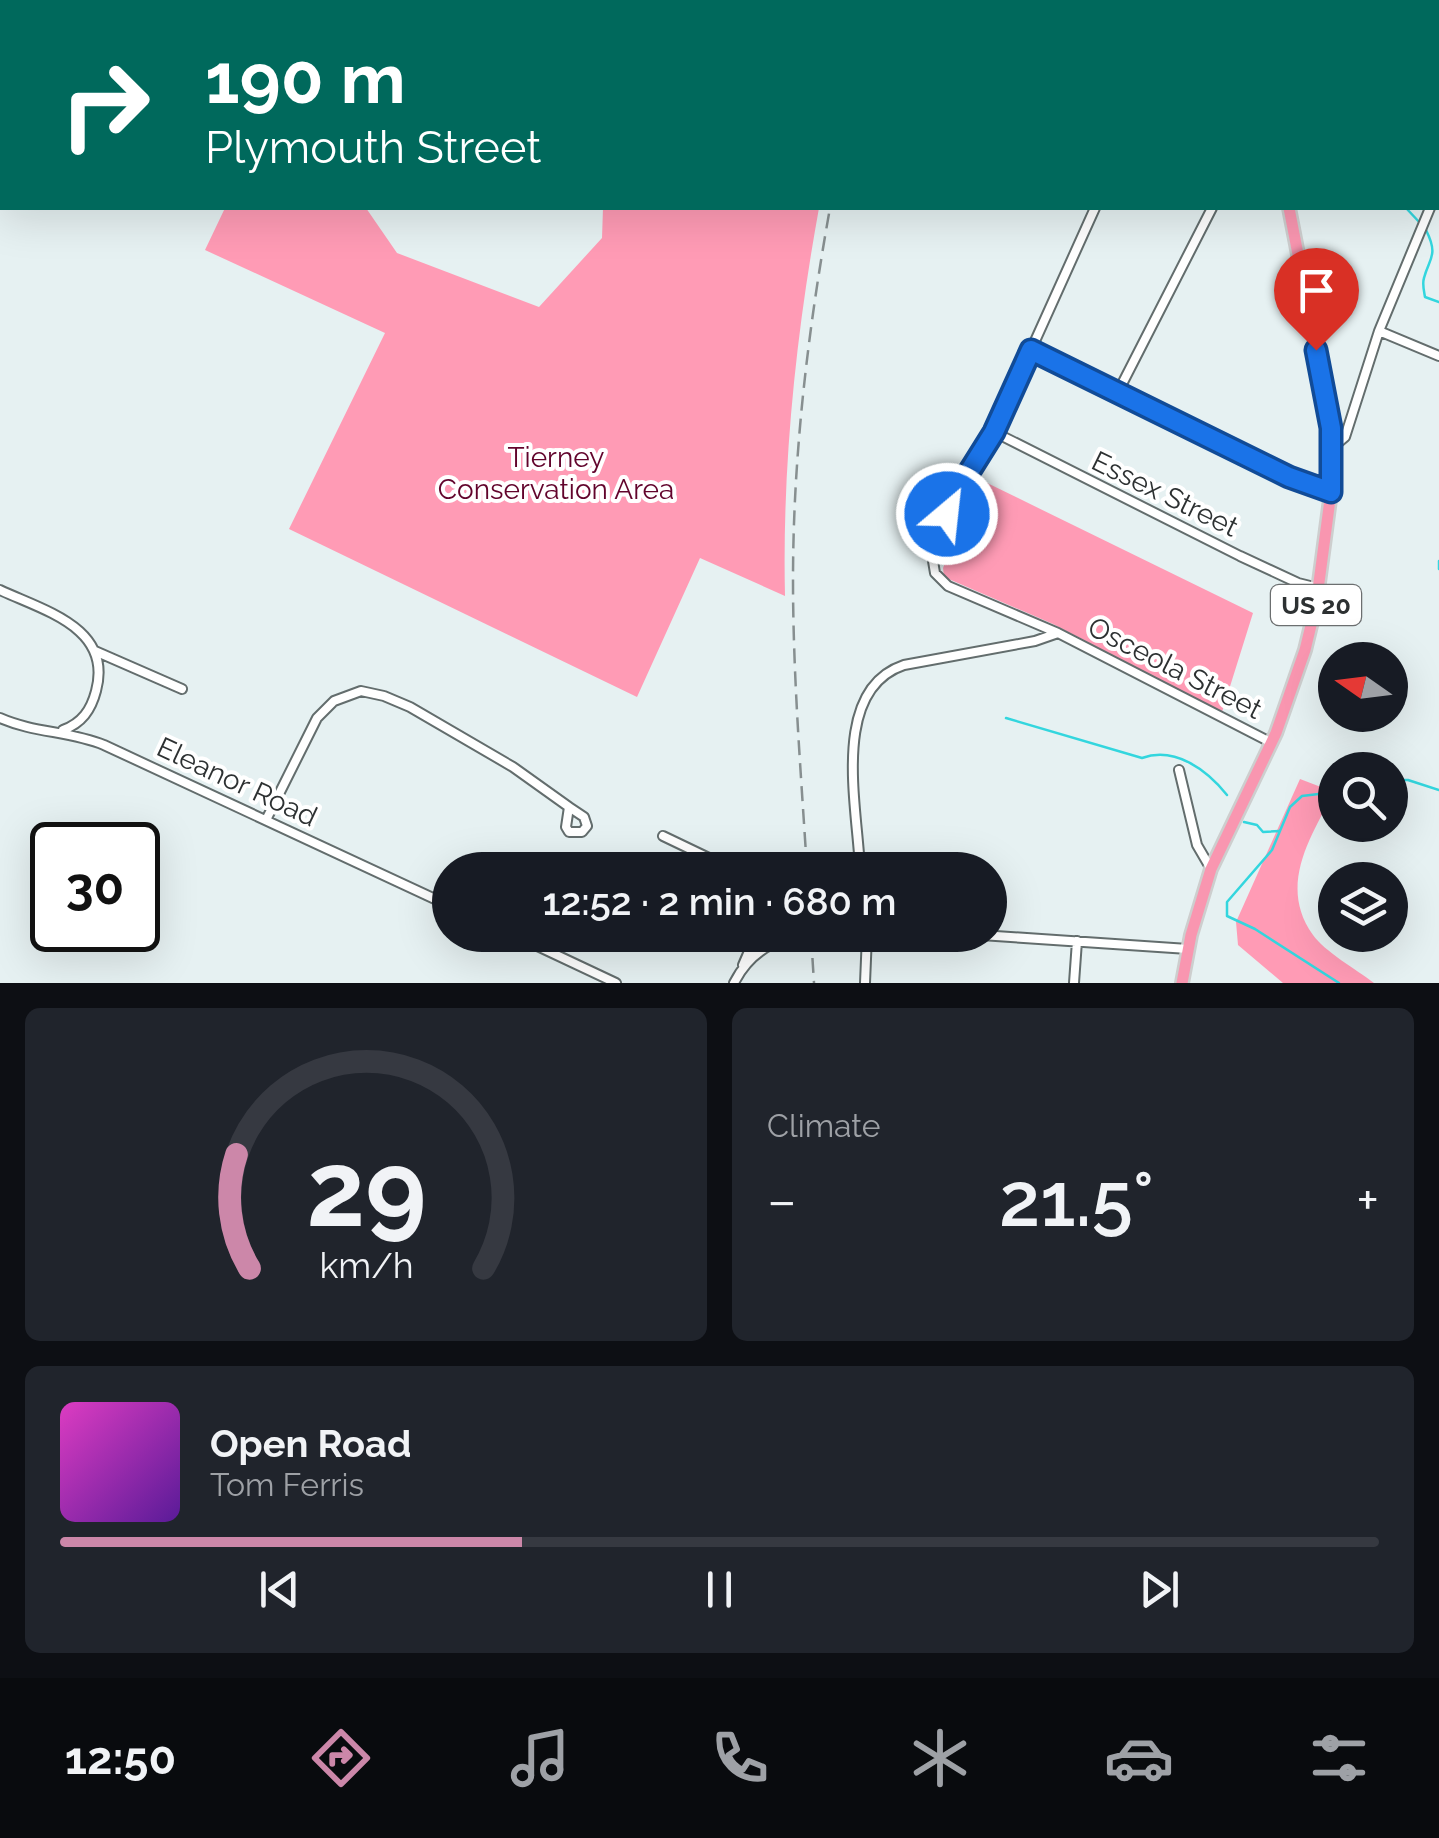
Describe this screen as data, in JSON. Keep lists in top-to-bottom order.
{
  "streets": {
    "highway": ["US 20"],
    "street": ["Essex Street", "Osceola Street", "Eleanor Road"]
  },
  "crossings": [
    ["Essex Street", "US 20"],
    ["Essex Street", "Osceola Street"],
    ["US 20", "Osceola Street"]
  ],
  "parks": ["Tierney Conservation Area"],
  "north": "left",
  "page": {
    "turn": ["190 m", "Plymouth Street"],
    "limit": "30",
    "trip": "12:52 · 2 min · 680 m",
    "tile": "Climate",
    "heat": ["−", "21.5°", "+"],
    "song": ["Open Road", "Tom Ferris"],
    "tabs": "12:50",
    "gauge": ["29", "km/h"]
  }
}
